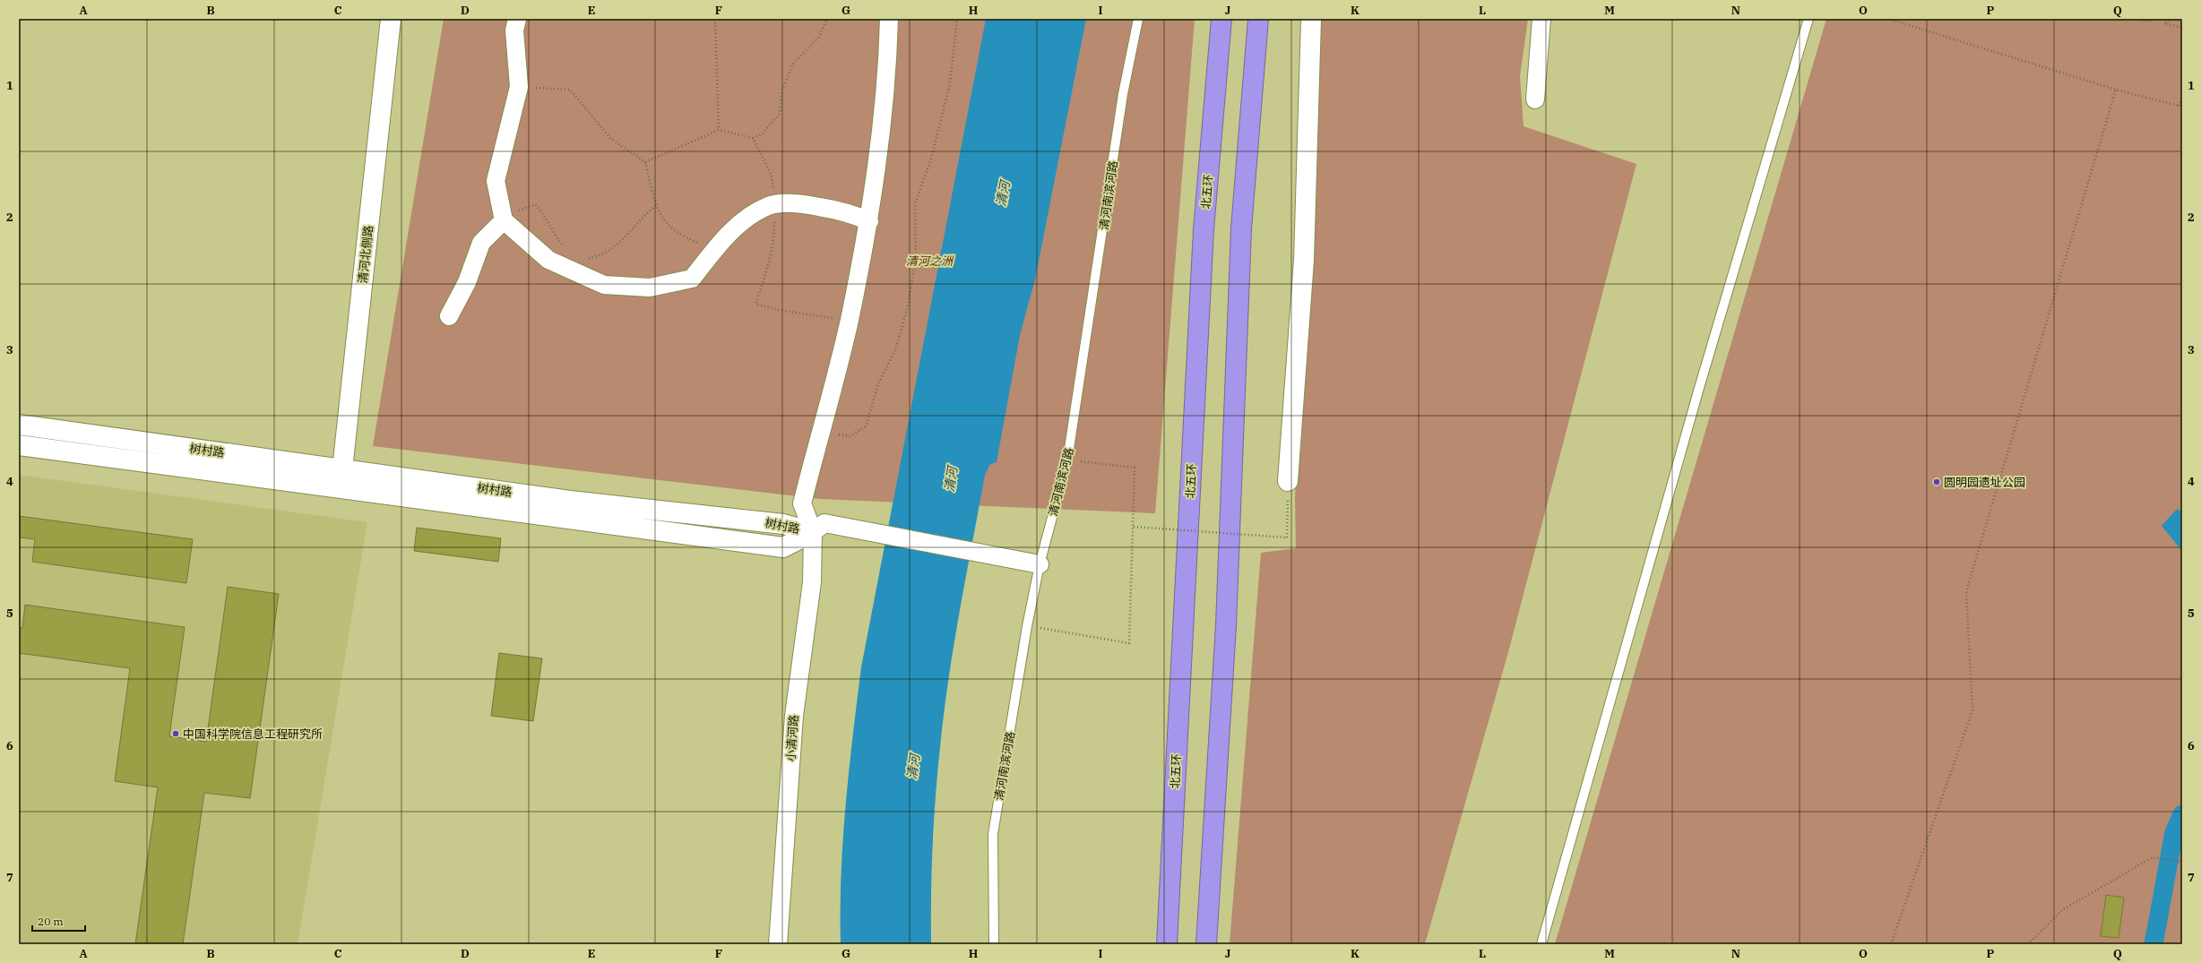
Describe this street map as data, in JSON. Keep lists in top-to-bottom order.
{
  "streets": {
    "highway": ["北五环"],
    "main road": ["清河北侧路", "树村路"],
    "street": ["小清河路"],
    "lane": ["清河南滨河路"]
  },
  "crossings": [
    ["清河北侧路", "树村路"],
    ["树村路", "小清河路"]
  ],
  "water": ["清河"],
  "parks": ["清河之洲"],
  "places": ["圆明园遗址公园", "中国科学院信息工程研究所"],
  "scale_bar": "20 m",
  "grid": {
    "columns": [
      "A",
      "B",
      "C",
      "D",
      "E",
      "F",
      "G",
      "H",
      "I",
      "J",
      "K",
      "L",
      "M",
      "N",
      "O",
      "P",
      "Q"
    ],
    "rows": [
      "1",
      "2",
      "3",
      "4",
      "5",
      "6",
      "7"
    ]
  }
}
